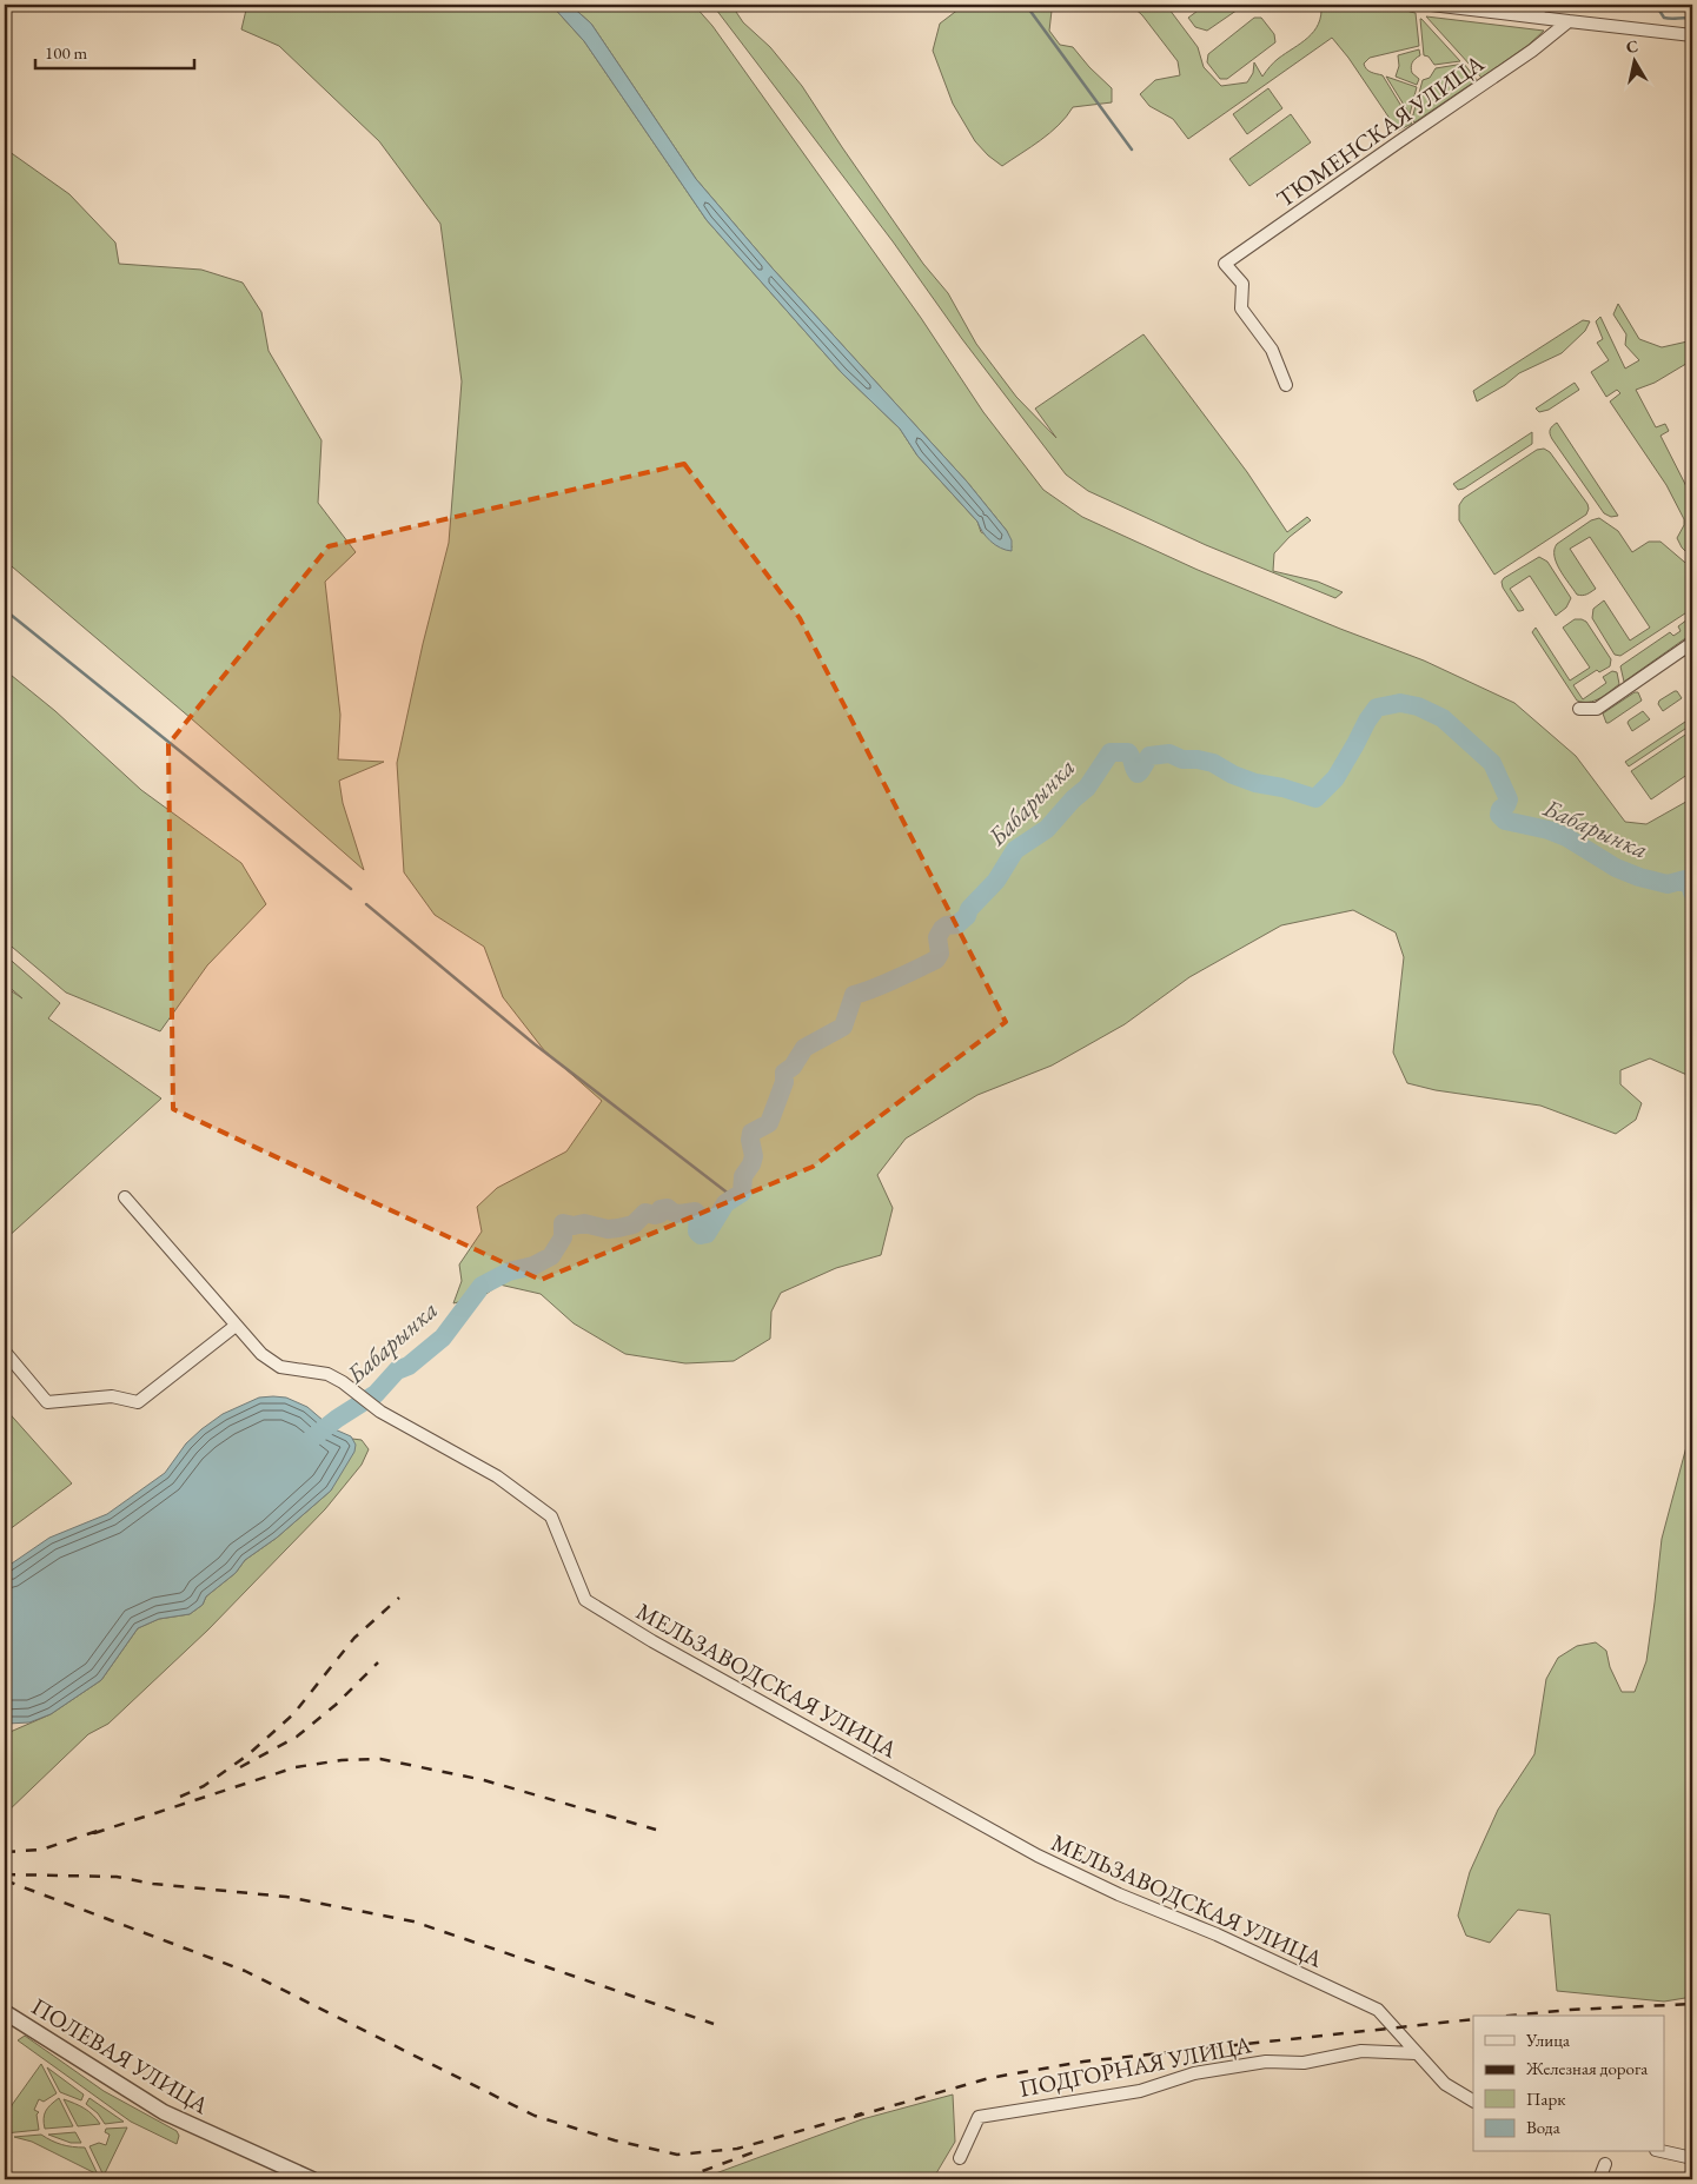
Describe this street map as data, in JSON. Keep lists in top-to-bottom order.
{
  "streets": {
    "street": [
      "ТЮМЕНСКАЯ УЛИЦА",
      "МЕЛЬЗАВОДСКАЯ УЛИЦА",
      "ПОЛЕВАЯ УЛИЦА",
      "ПОДГОРНАЯ УЛИЦА"
    ]
  },
  "crossings": [
    ["МЕЛЬЗАВОДСКАЯ УЛИЦА", "ПОДГОРНАЯ УЛИЦА"]
  ],
  "water": ["Бабарынка"],
  "legend": [
    "Улица",
    "Железная дорога",
    "Парк",
    "Вода"
  ],
  "scale_bar": "100 m",
  "north": "top"
}
